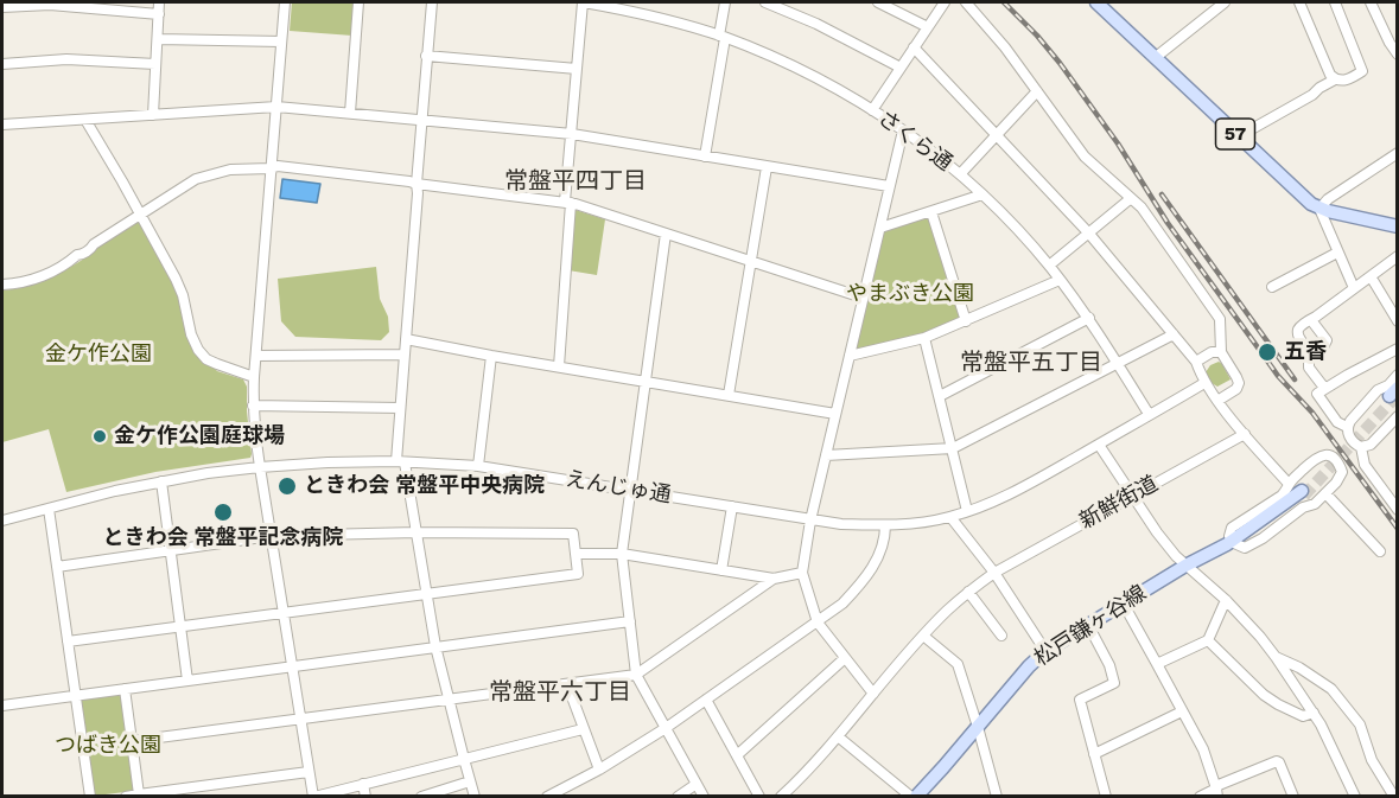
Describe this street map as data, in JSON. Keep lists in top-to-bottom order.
{
  "streets": {
    "main road": ["57", "松戸鎌ヶ谷線"],
    "street": ["さくら通", "えんじゅ通", "新鮮街道"]
  },
  "crossings": [
    ["さくら通", "えんじゅ通"]
  ],
  "districts": ["常盤平四丁目", "常盤平五丁目", "常盤平六丁目"],
  "parks": ["やまぶき公園", "金ケ作公園", "つばき公園"],
  "places": [
    "五香",
    "金ケ作公園庭球場",
    "ときわ会 常盤平中央病院",
    "ときわ会 常盤平記念病院"
  ]
}
